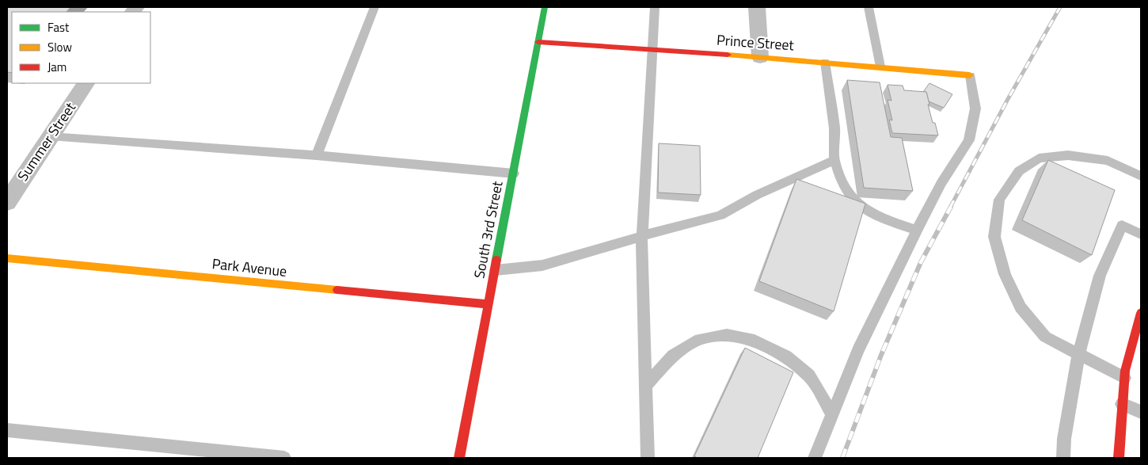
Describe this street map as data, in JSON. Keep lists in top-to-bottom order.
{
  "streets": {
    "street": [
      "Prince Street",
      "Summer Street",
      "South 3rd Street",
      "Park Avenue"
    ]
  },
  "crossings": [
    ["Prince Street", "South 3rd Street"],
    ["South 3rd Street", "Park Avenue"]
  ],
  "legend": ["Fast", "Slow", "Jam"]
}
